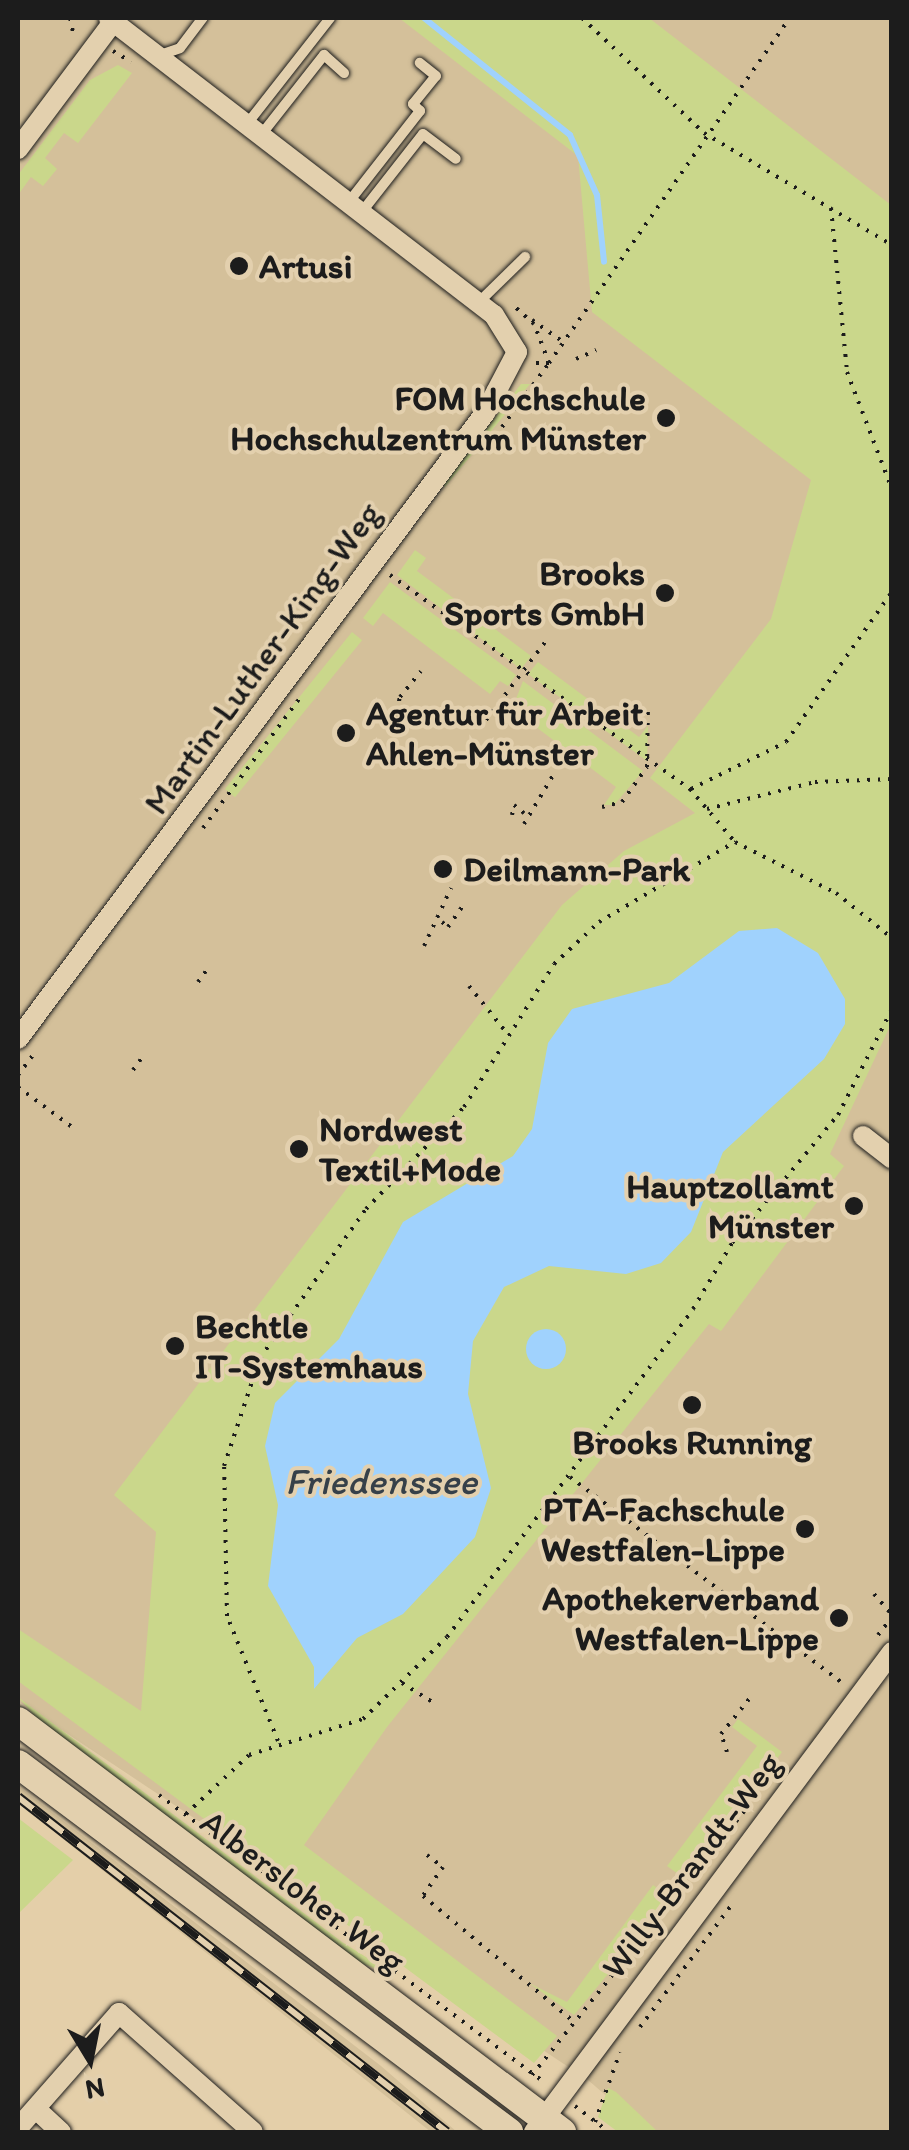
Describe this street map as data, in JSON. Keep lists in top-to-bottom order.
{
  "streets": {
    "main road": ["Albersloher Weg"],
    "street": ["Martin-Luther-King-Weg", "Willy-Brandt-Weg"]
  },
  "crossings": [
    ["Willy-Brandt-Weg", "Albersloher Weg"]
  ],
  "water": ["Friedenssee"],
  "places": [
    "Artusi",
    "FOM Hochschule Hochschulzentrum Münster",
    "Brooks Sports GmbH",
    "Agentur für Arbeit Ahlen-Münster",
    "Deilmann-Park",
    "Nordwest Textil+Mode",
    "Hauptzollamt Münster",
    "Bechtle IT-Systemhaus",
    "Brooks Running",
    "PTA-Fachschule Westfalen-Lippe",
    "Apothekerverband Westfalen-Lippe"
  ],
  "north": "bottom"
}
